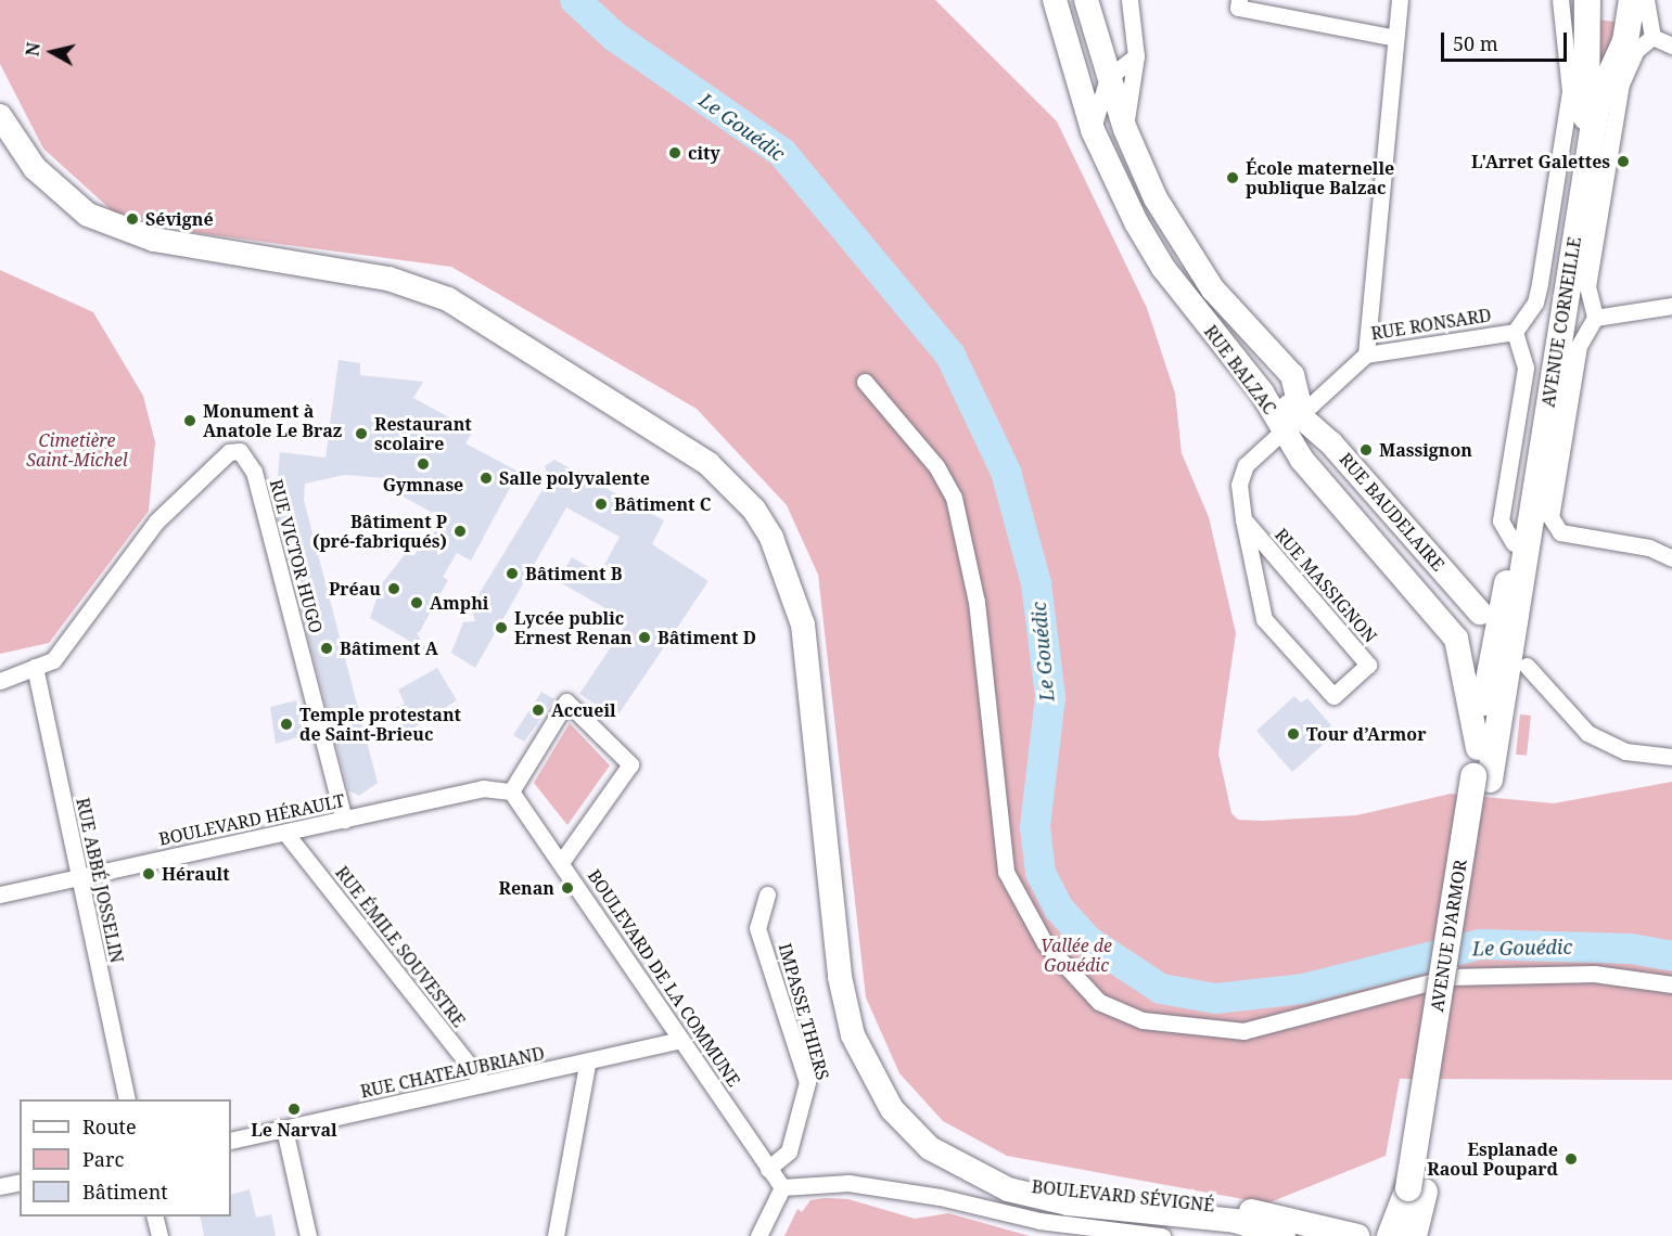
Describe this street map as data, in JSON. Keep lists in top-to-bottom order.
{
  "streets": {
    "main road": [
      "AVENUE CORNEILLE",
      "RUE BALZAC",
      "RUE BAUDELAIRE",
      "AVENUE D'ARMOR",
      "BOULEVARD SÉVIGNÉ"
    ],
    "street": [
      "RUE RONSARD",
      "RUE VICTOR HUGO",
      "RUE MASSIGNON",
      "BOULEVARD HÉRAULT",
      "RUE ABBÉ JOSSELIN",
      "RUE ÉMILE SOUVESTRE",
      "BOULEVARD DE LA COMMUNE",
      "IMPASSE THIERS",
      "RUE CHATEAUBRIAND"
    ]
  },
  "crossings": [
    ["AVENUE CORNEILLE", "RUE BAUDELAIRE"],
    ["AVENUE CORNEILLE", "AVENUE D'ARMOR"],
    ["RUE RONSARD", "RUE BALZAC"],
    ["RUE RONSARD", "RUE BAUDELAIRE"],
    ["RUE RONSARD", "RUE MASSIGNON"],
    ["RUE BALZAC", "RUE BAUDELAIRE"],
    ["RUE BALZAC", "RUE MASSIGNON"],
    ["RUE BALZAC", "AVENUE D'ARMOR"],
    ["RUE BAUDELAIRE", "RUE MASSIGNON"],
    ["RUE BAUDELAIRE", "AVENUE D'ARMOR"],
    ["RUE VICTOR HUGO", "BOULEVARD HÉRAULT"],
    ["RUE VICTOR HUGO", "RUE ABBÉ JOSSELIN"],
    ["BOULEVARD HÉRAULT", "RUE ABBÉ JOSSELIN"],
    ["BOULEVARD HÉRAULT", "RUE ÉMILE SOUVESTRE"],
    ["BOULEVARD HÉRAULT", "BOULEVARD DE LA COMMUNE"],
    ["RUE ÉMILE SOUVESTRE", "RUE CHATEAUBRIAND"],
    ["BOULEVARD DE LA COMMUNE", "IMPASSE THIERS"],
    ["BOULEVARD DE LA COMMUNE", "RUE CHATEAUBRIAND"]
  ],
  "water": ["Le Gouédic"],
  "parks": ["Cimetière Saint-Michel", "Vallée de Gouédic"],
  "places": [
    "city",
    "L'Arret Galettes",
    "École maternelle publique Balzac",
    "Sévigné",
    "Monument à Anatole Le Braz",
    "Restaurant scolaire",
    "Massignon",
    "Gymnase",
    "Salle polyvalente",
    "Bâtiment C",
    "Bâtiment P (pré-fabriqués)",
    "Bâtiment B",
    "Préau",
    "Amphi",
    "Lycée public Ernest Renan",
    "Bâtiment D",
    "Bâtiment A",
    "Accueil",
    "Temple protestant de Saint-Brieuc",
    "Tour d’Armor",
    "Hérault",
    "Renan",
    "Le Narval",
    "Esplanade Raoul Poupard"
  ],
  "legend": ["Route", "Parc", "Bâtiment"],
  "scale_bar": "50 m",
  "north": "left"
}
